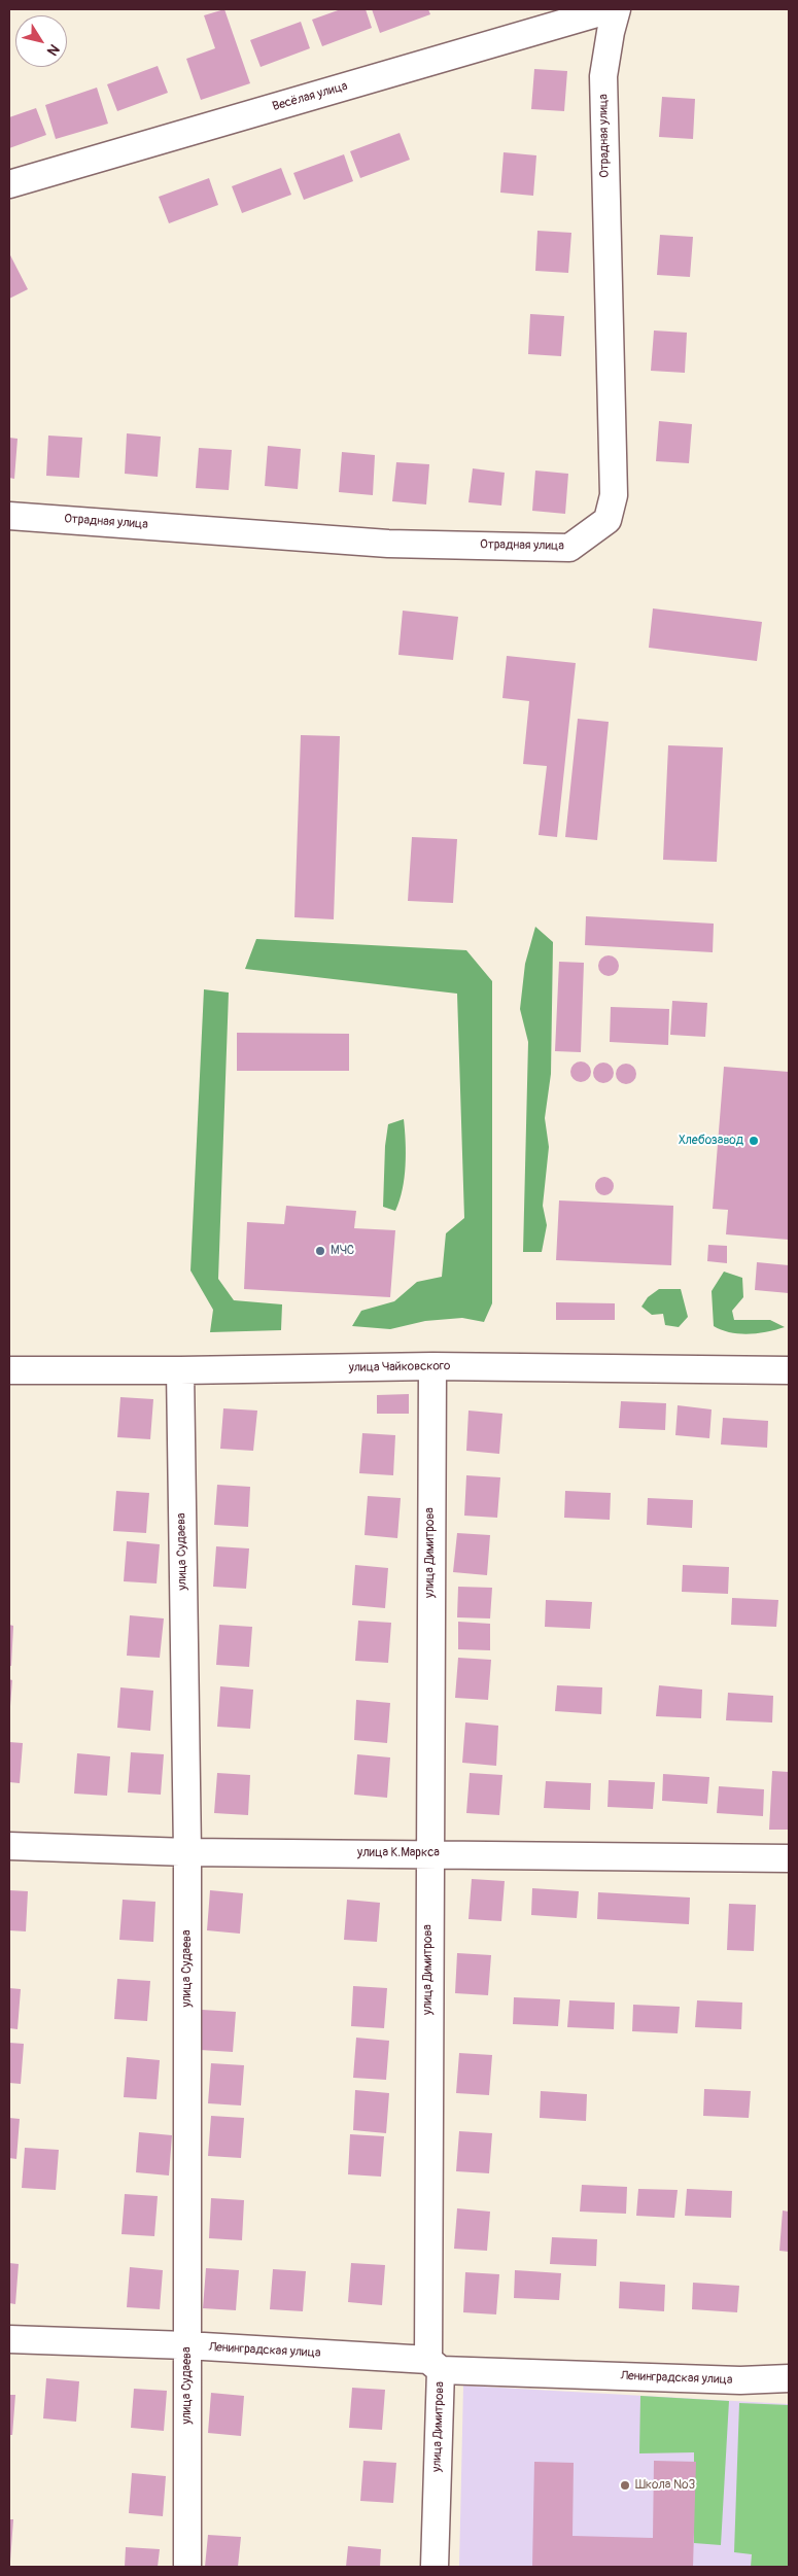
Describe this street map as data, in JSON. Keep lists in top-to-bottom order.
{
  "streets": {
    "street": [
      "Весёлая улица",
      "Отрадная улица",
      "улица Чайковского",
      "улица Судаева",
      "улица Димитрова",
      "улица К.Маркса",
      "Ленинградская улица"
    ]
  },
  "crossings": [
    ["улица Чайковского", "улица Судаева"],
    ["улица Чайковского", "улица Димитрова"],
    ["улица Судаева", "улица К.Маркса"],
    ["улица Судаева", "Ленинградская улица"],
    ["улица Димитрова", "улица К.Маркса"],
    ["улица Димитрова", "Ленинградская улица"]
  ],
  "places": ["Хлебозавод", "МЧС", "Школа №3"],
  "north": "bottom right"
}
